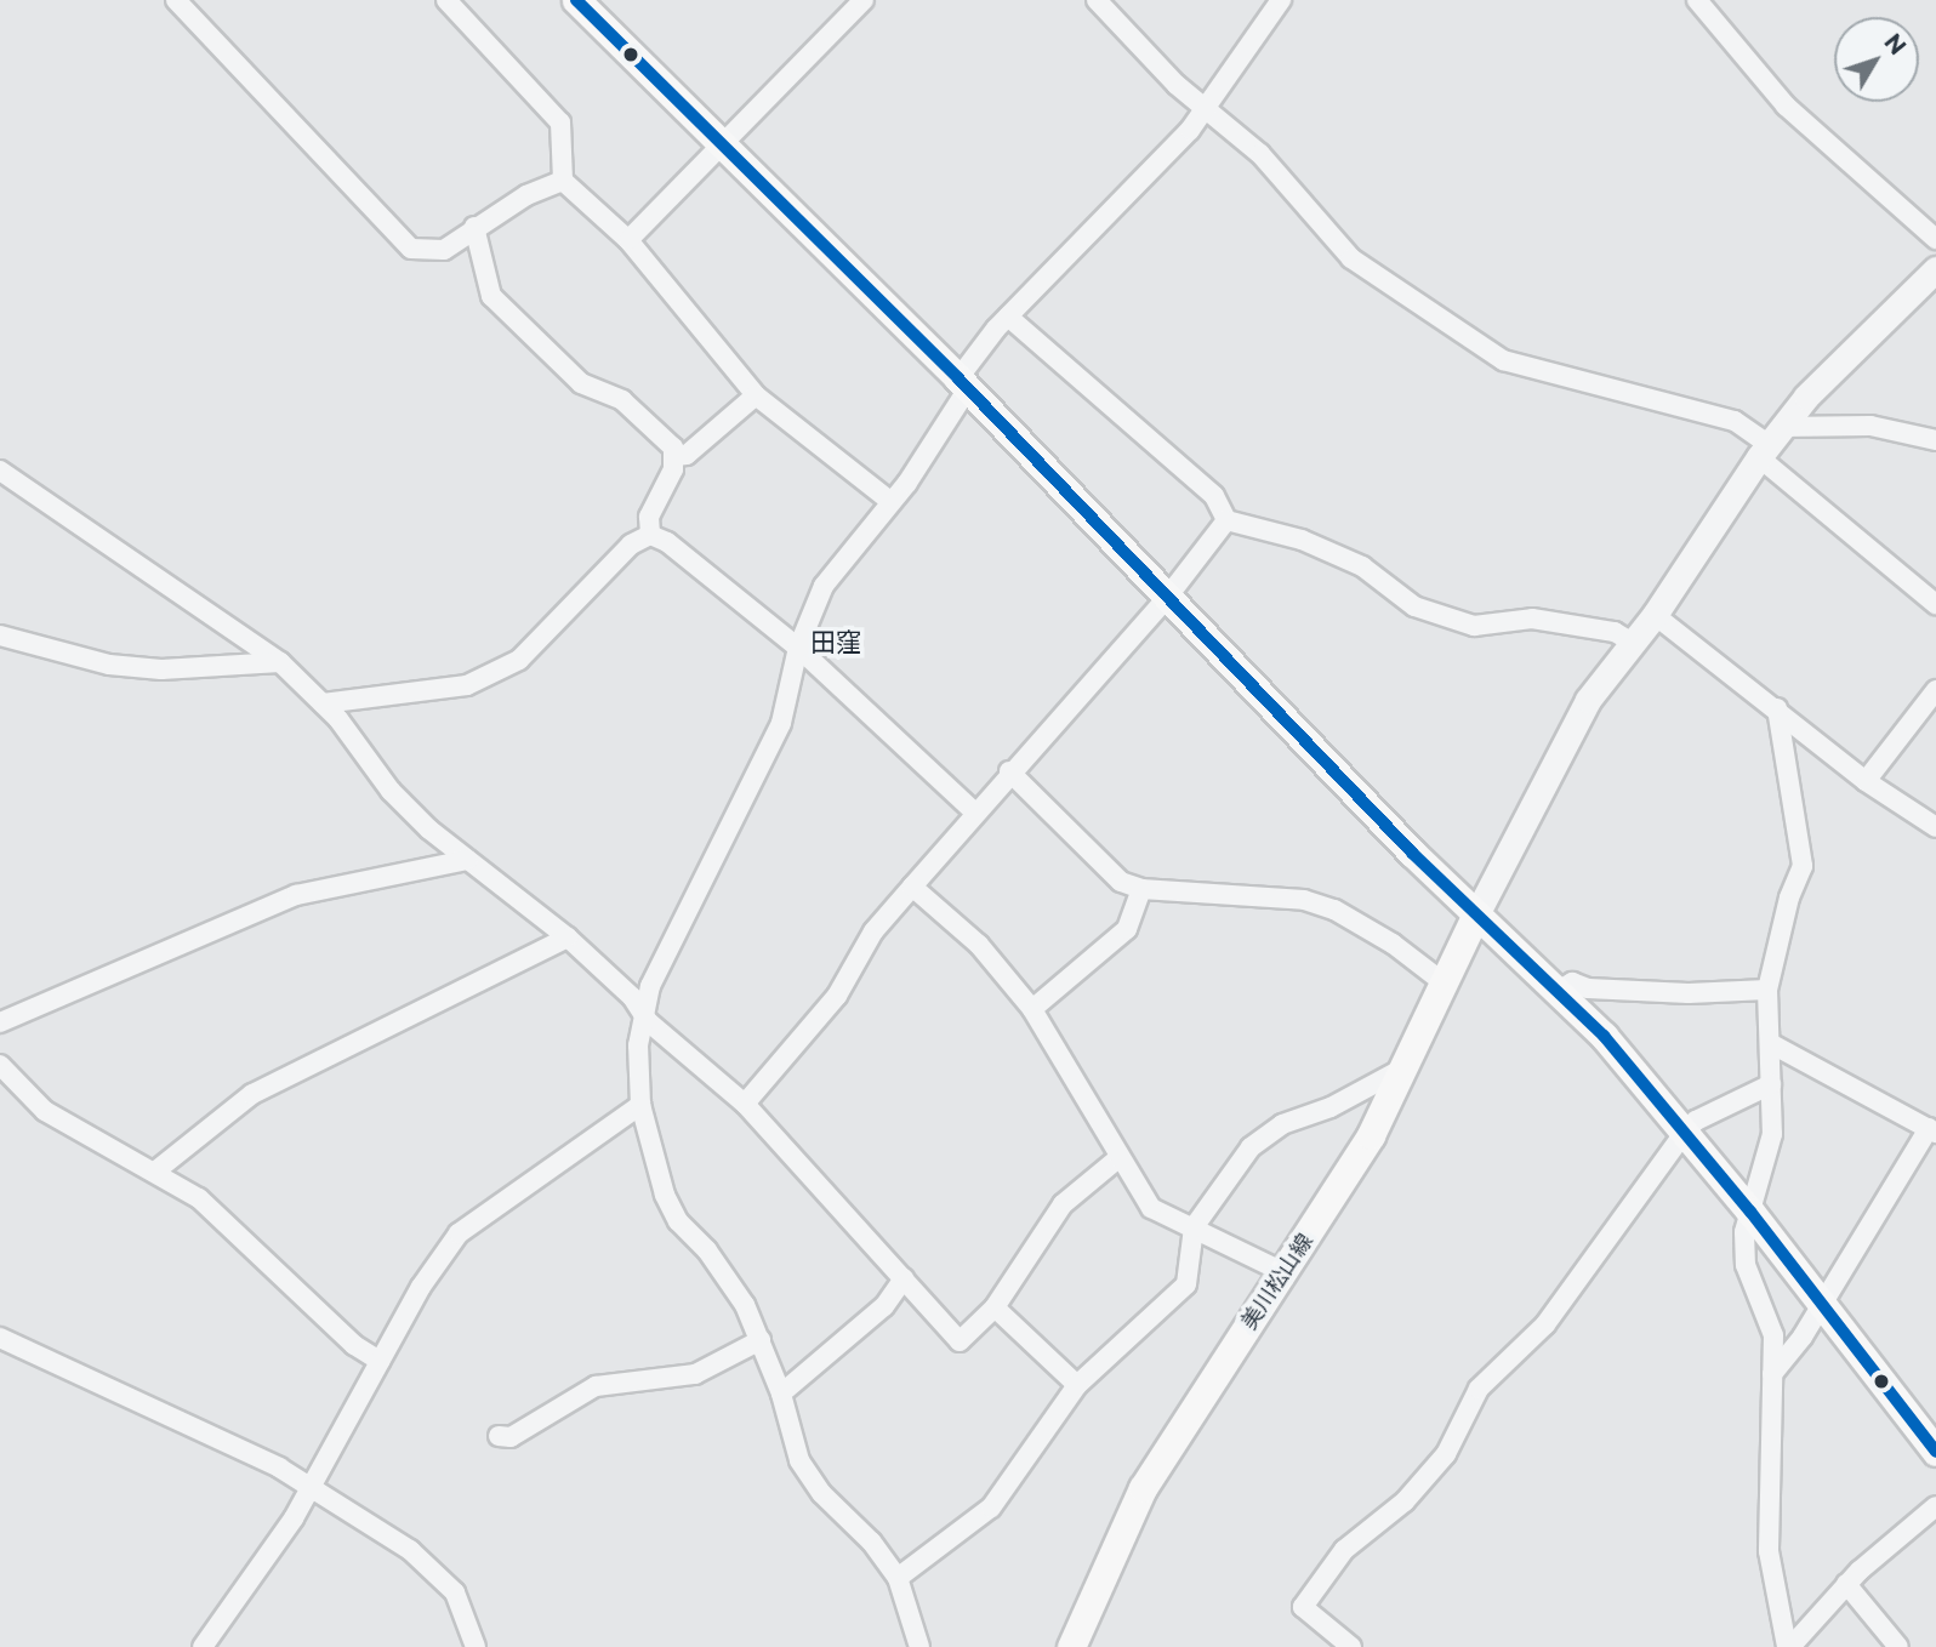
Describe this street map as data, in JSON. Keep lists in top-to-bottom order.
{
  "streets": {
    "main road": ["美川松山線"]
  },
  "districts": ["田窪"],
  "north": "top right"
}
